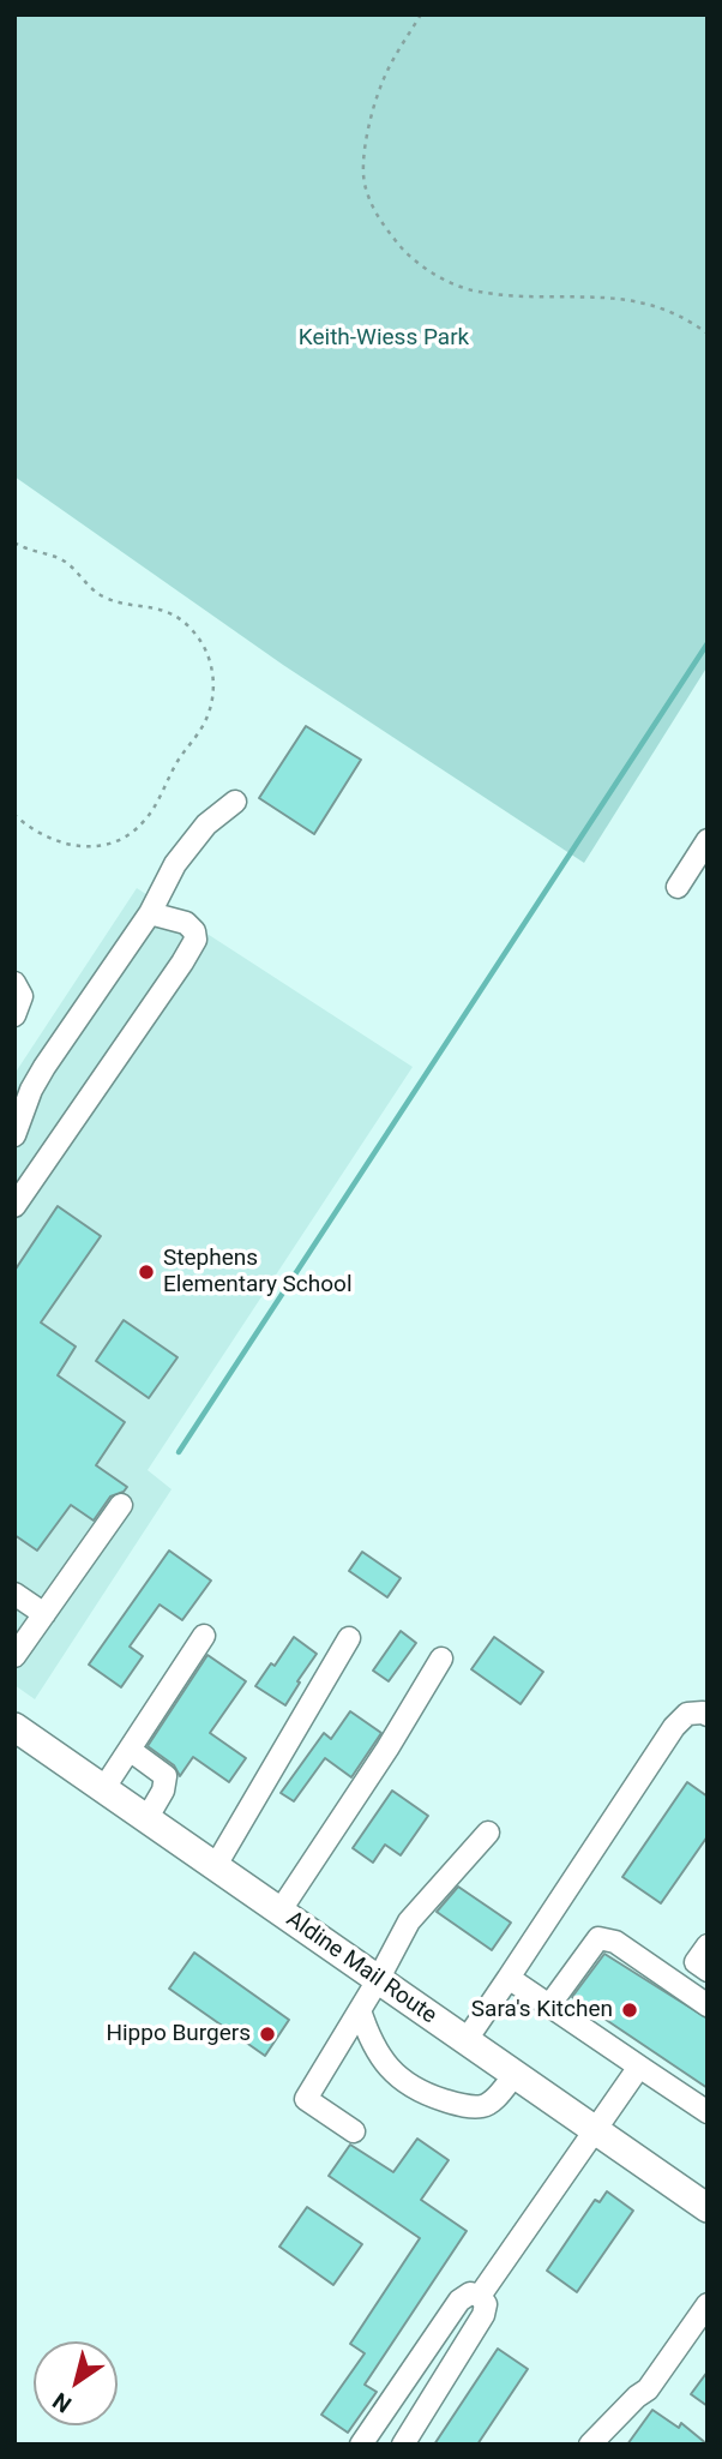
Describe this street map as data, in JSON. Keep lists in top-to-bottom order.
{
  "streets": {
    "main road": ["Aldine Mail Route"]
  },
  "parks": ["Keith-Wiess Park"],
  "places": ["Stephens Elementary School", "Sara's Kitchen", "Hippo Burgers"],
  "north": "bottom left"
}
